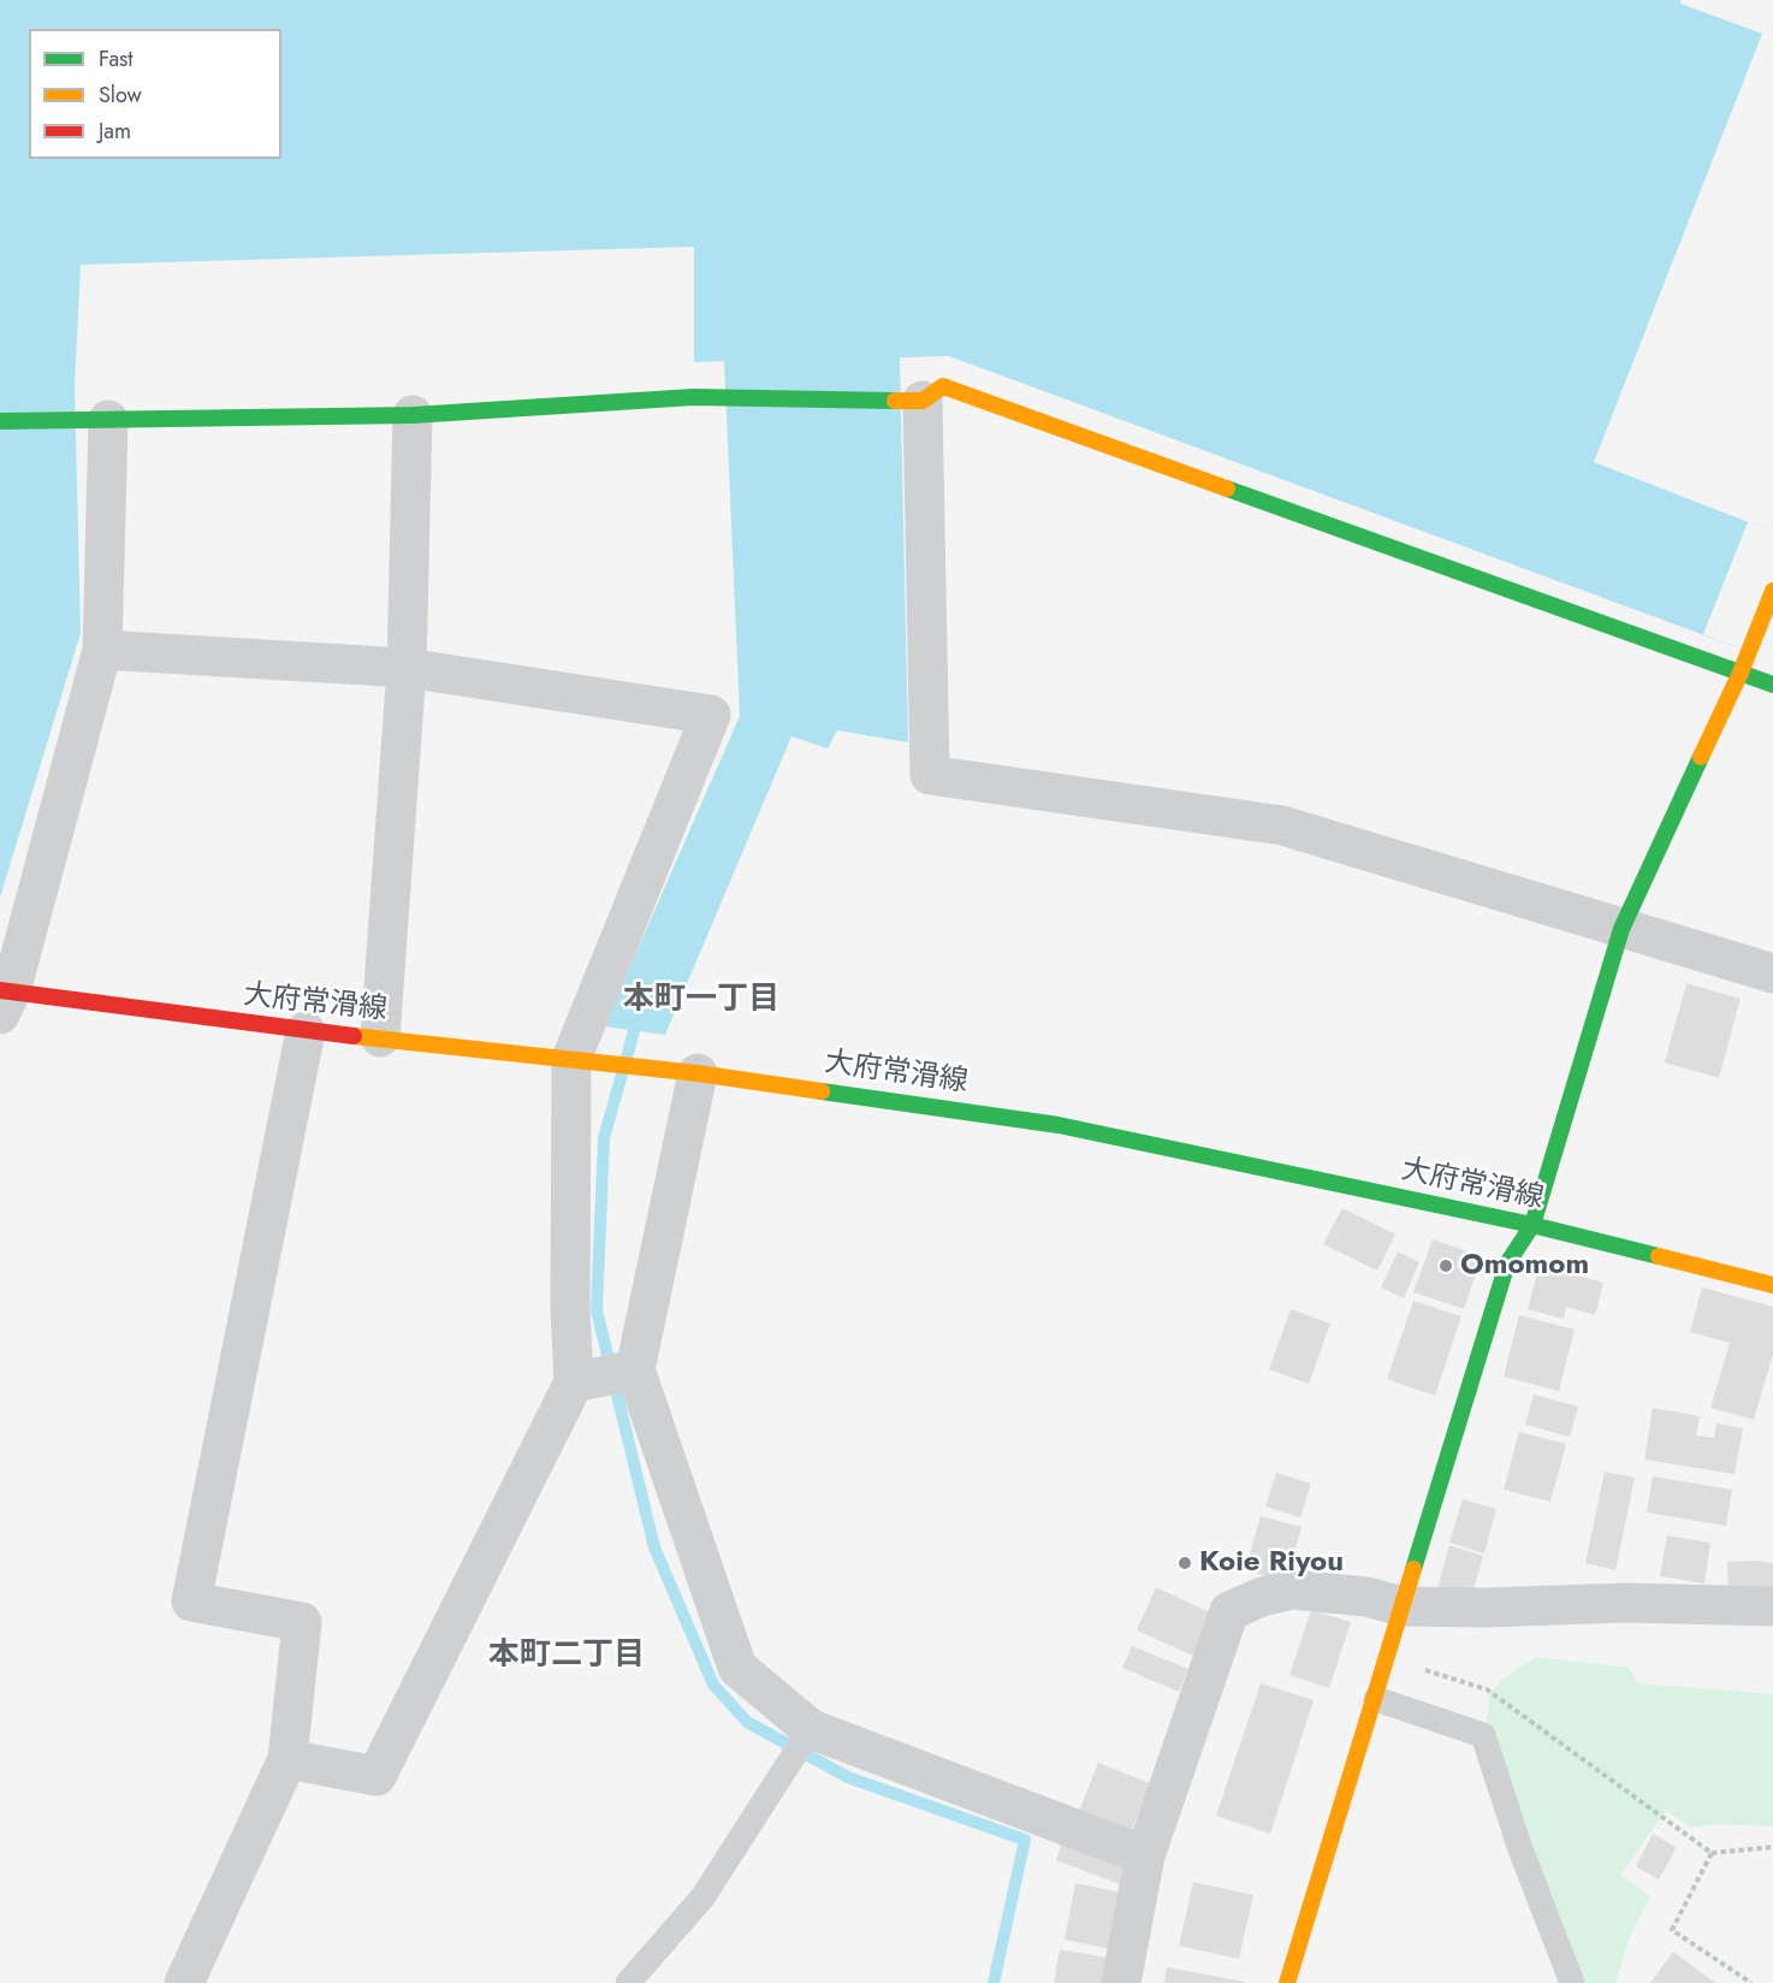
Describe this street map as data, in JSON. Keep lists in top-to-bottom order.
{
  "streets": {
    "street": ["大府常滑線"]
  },
  "districts": ["本町一丁目", "本町二丁目"],
  "places": ["Omomom", "Koie Riyou"],
  "legend": ["Fast", "Slow", "Jam"]
}
